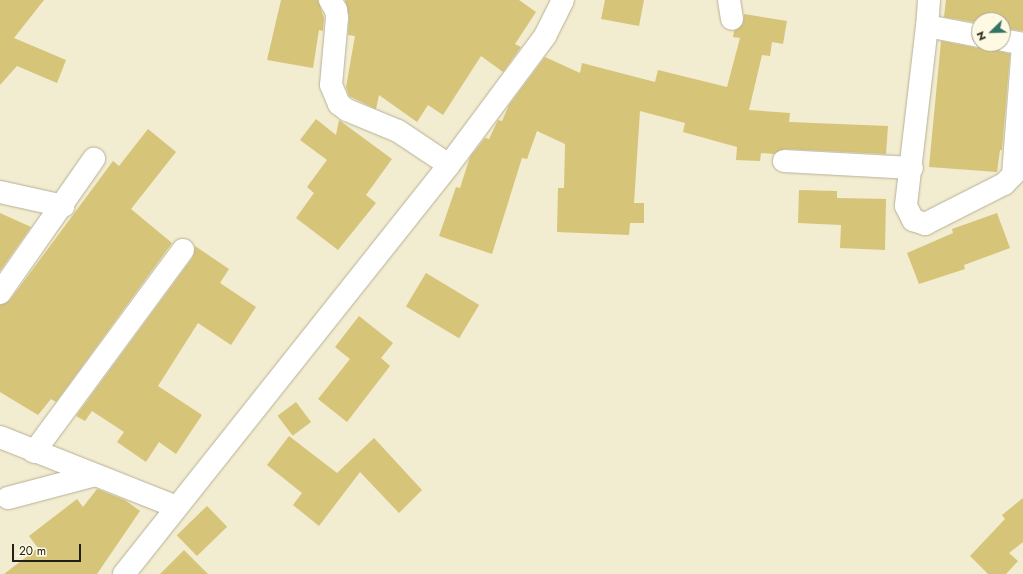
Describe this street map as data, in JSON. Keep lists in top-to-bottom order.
{
  "scale_bar": "20 m",
  "north": "bottom left"
}
